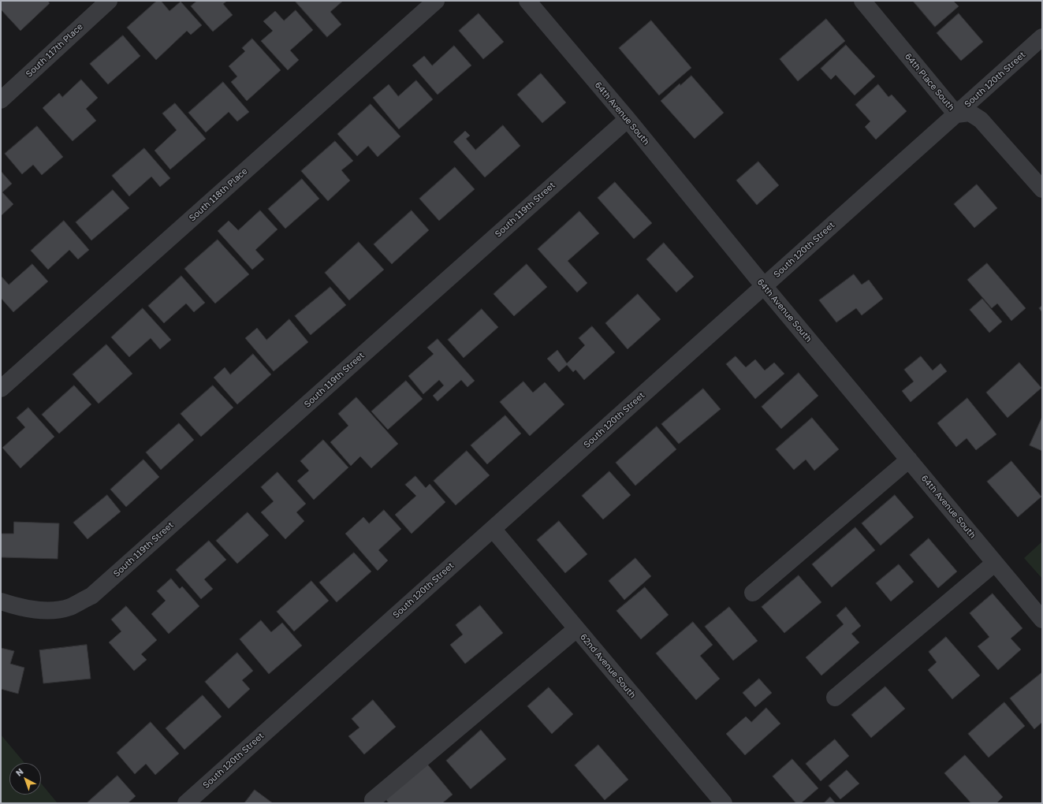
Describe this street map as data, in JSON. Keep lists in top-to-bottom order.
{
  "streets": {
    "street": [
      "South 117th Place",
      "South 120th Street",
      "64th Place South",
      "64th Avenue South",
      "South 118th Place",
      "South 119th Street",
      "62nd Avenue South"
    ]
  },
  "crossings": [
    ["South 120th Street", "64th Place South"],
    ["South 120th Street", "64th Avenue South"],
    ["South 120th Street", "62nd Avenue South"],
    ["64th Avenue South", "South 119th Street"]
  ],
  "north": "top left"
}
